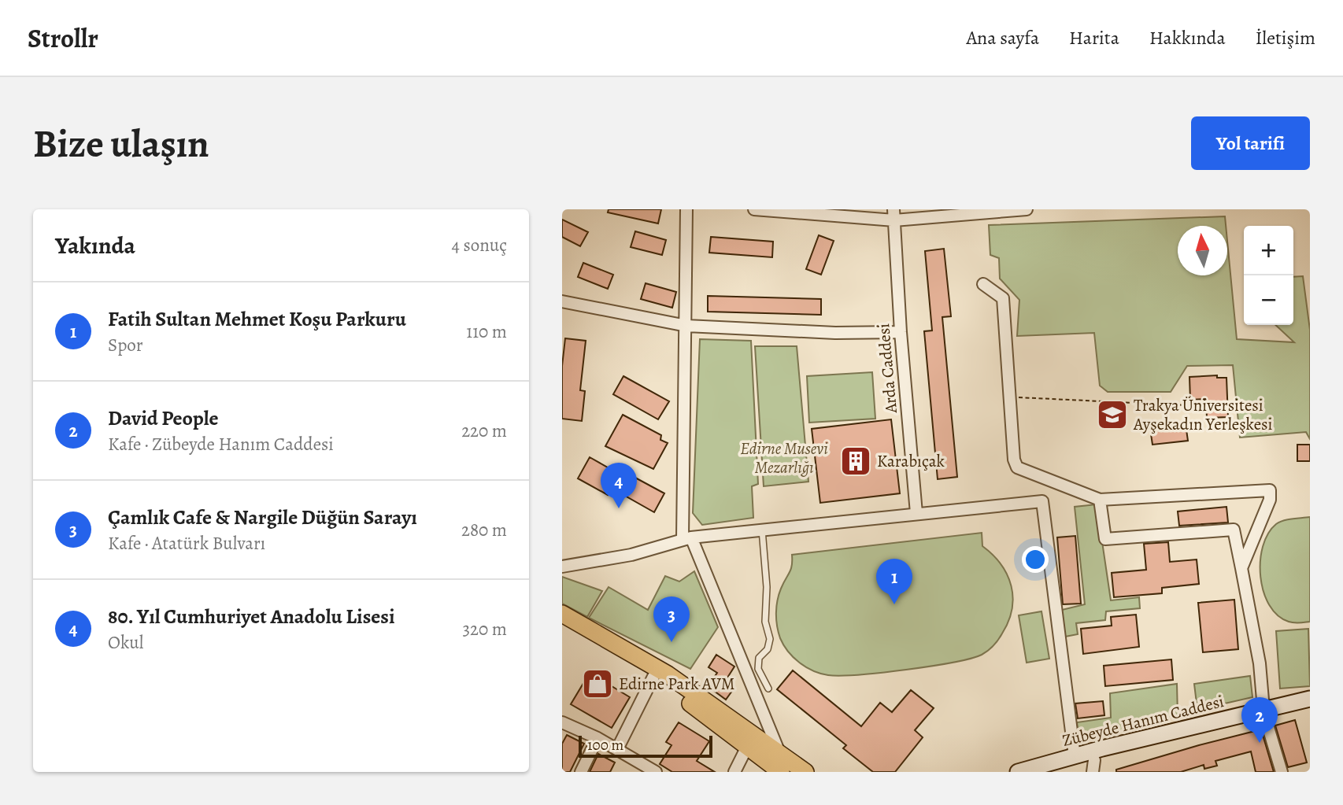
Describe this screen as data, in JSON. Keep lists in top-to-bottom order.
{
  "streets": {
    "main road": ["Zübeyde Hanım Caddesi"],
    "street": ["Arda Caddesi"]
  },
  "parks": ["Edirne Musevi Mezarlığı"],
  "places": {
    "school or university": ["Trakya Üniversitesi Ayşekadın Yerleşkesi"],
    "building": ["Karabıçak"],
    "shop": ["Edirne Park AVM"]
  },
  "scale_bar": "100 m",
  "north": "top",
  "page": {
    "header": "Strollr",
    "nav": [
      "Ana sayfa",
      "Harita",
      "Hakkında",
      "İletişim"
    ],
    "buttons": "Yol tarifi",
    "title": "Bize ulaşın",
    "heading": ["Yakında", "4 sonuç"],
    "map_buttons": ["+", "−"],
    "list": [
      {
        "mark": "1",
        "name": "Fatih Sultan Mehmet Koşu Parkuru",
        "note": "Spor",
        "value": "110 m"
      },
      {
        "mark": "2",
        "name": "David People",
        "note": "Kafe · Zübeyde Hanım Caddesi",
        "value": "220 m"
      },
      {
        "mark": "3",
        "name": "Çamlık Cafe & Nargile Düğün Sarayı",
        "note": "Kafe · Atatürk Bulvarı",
        "value": "280 m"
      },
      {
        "mark": "4",
        "name": "80. Yıl Cumhuriyet Anadolu Lisesi",
        "note": "Okul",
        "value": "320 m"
      }
    ],
    "pins": [
      "4",
      "1",
      "3",
      "2"
    ],
    "scale": "100 m"
  }
}
